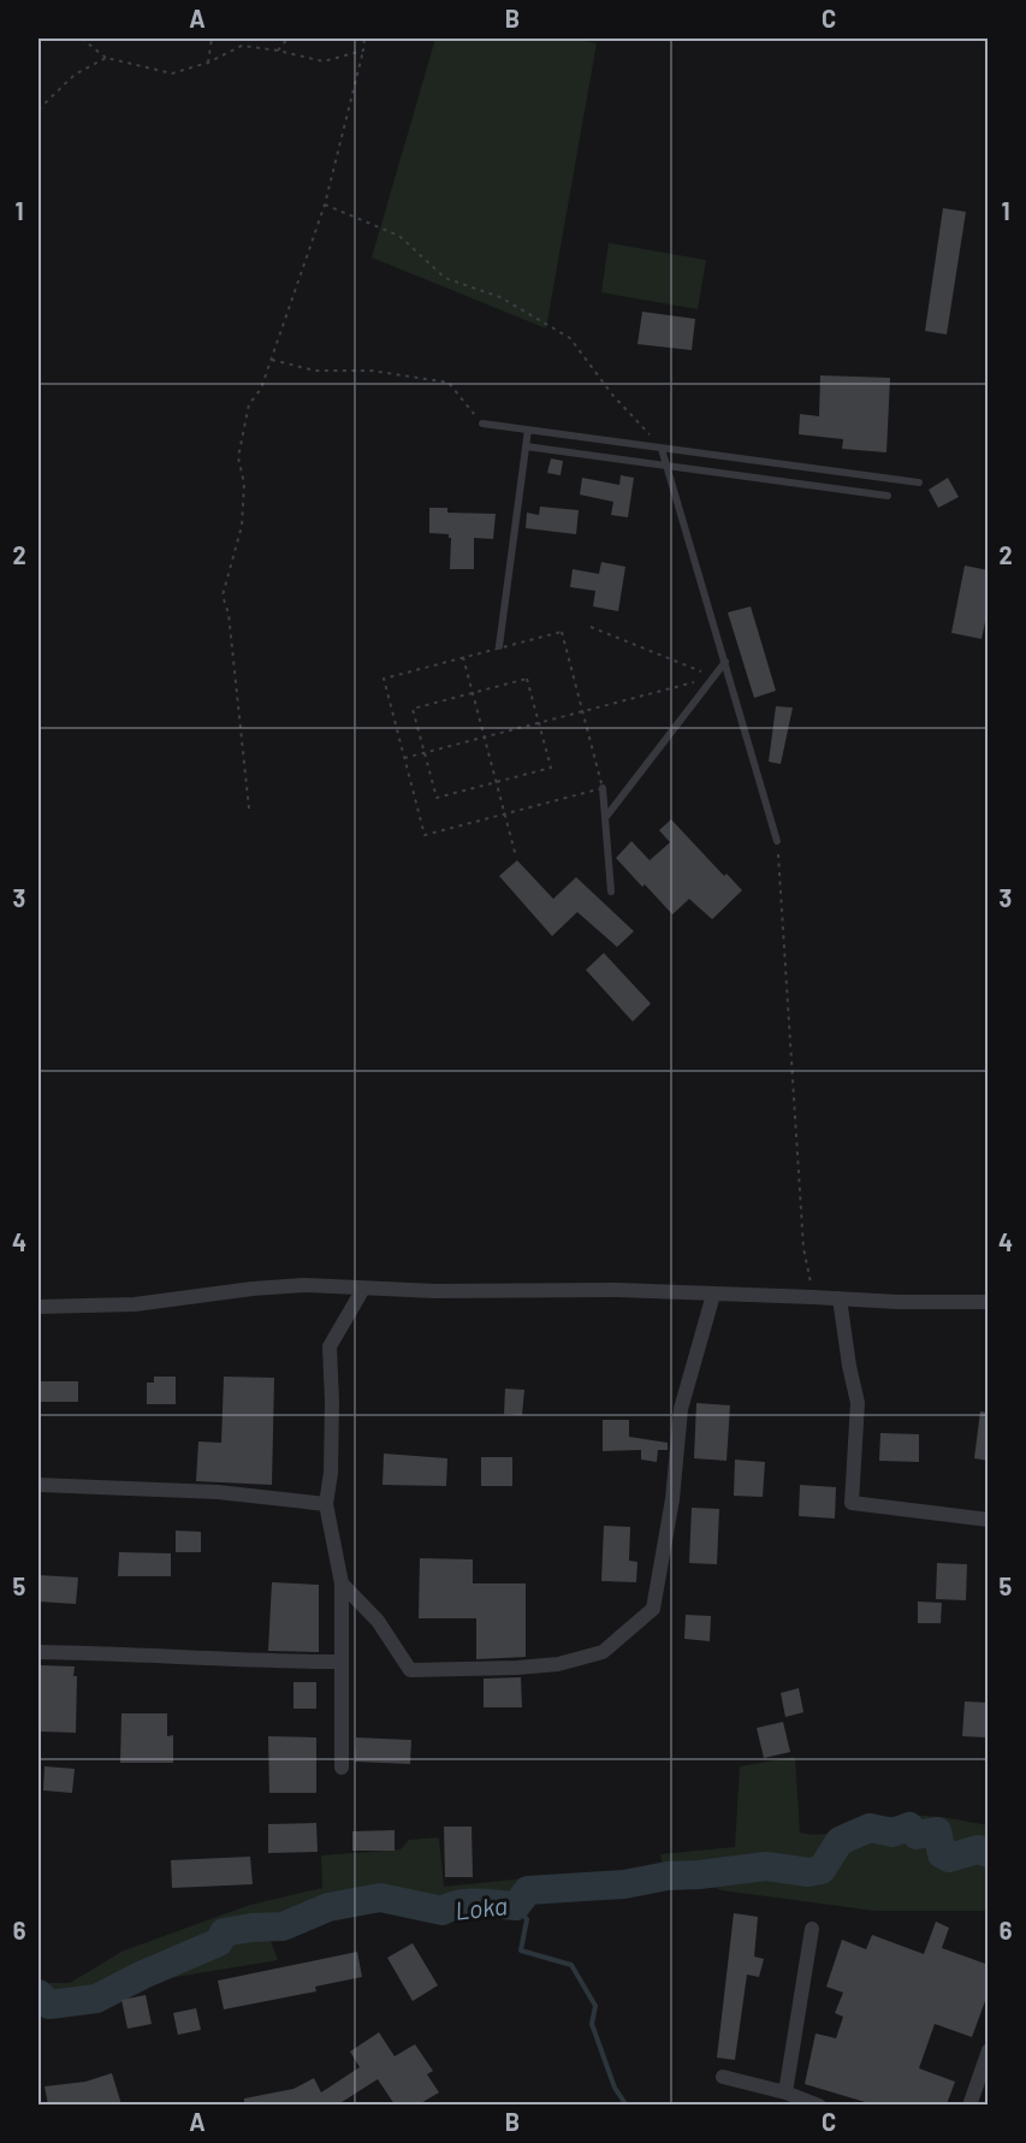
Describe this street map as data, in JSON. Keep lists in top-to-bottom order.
{
  "water": ["Loka"],
  "grid": {
    "columns": ["A", "B", "C"],
    "rows": [
      "1",
      "2",
      "3",
      "4",
      "5",
      "6"
    ]
  }
}
